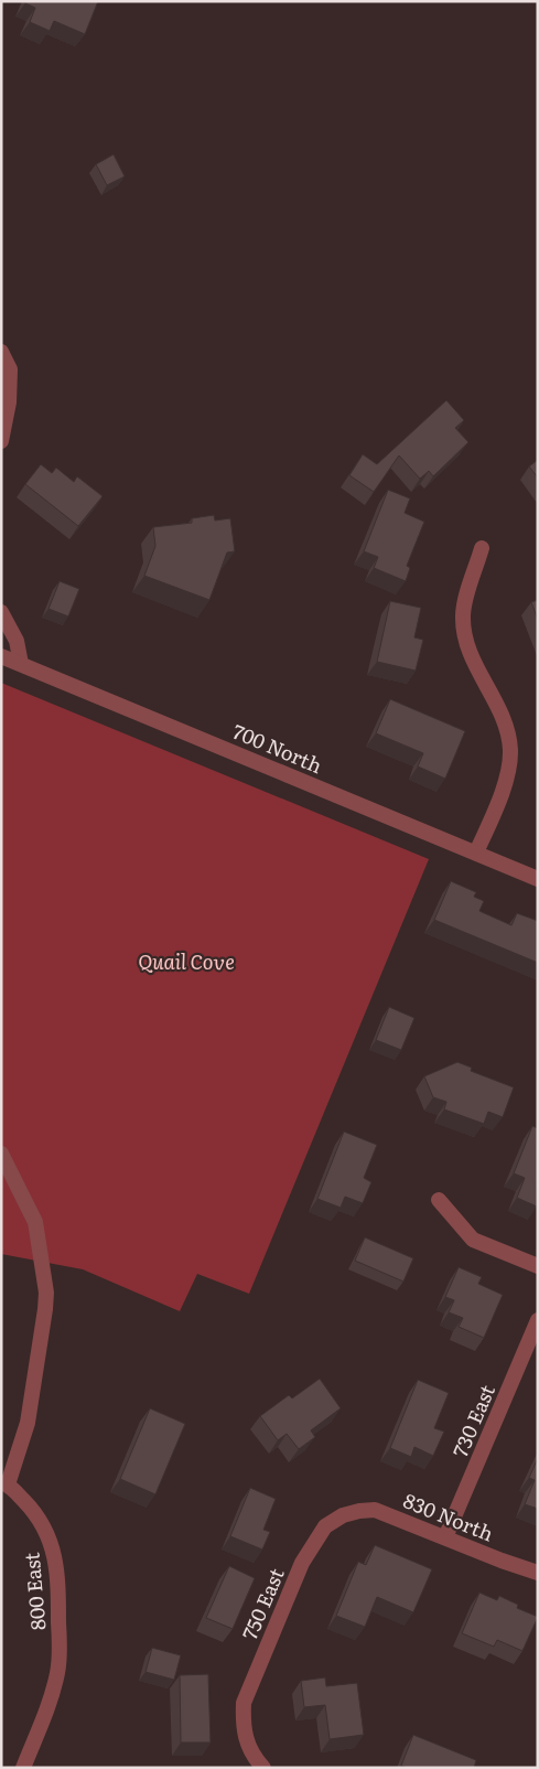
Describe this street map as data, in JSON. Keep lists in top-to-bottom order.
{
  "streets": {
    "street": [
      "700 North",
      "730 East",
      "830 North",
      "800 East",
      "750 East"
    ]
  },
  "crossings": [
    ["730 East", "830 North"],
    ["830 North", "750 East"]
  ],
  "parks": ["Quail Cove"]
}
